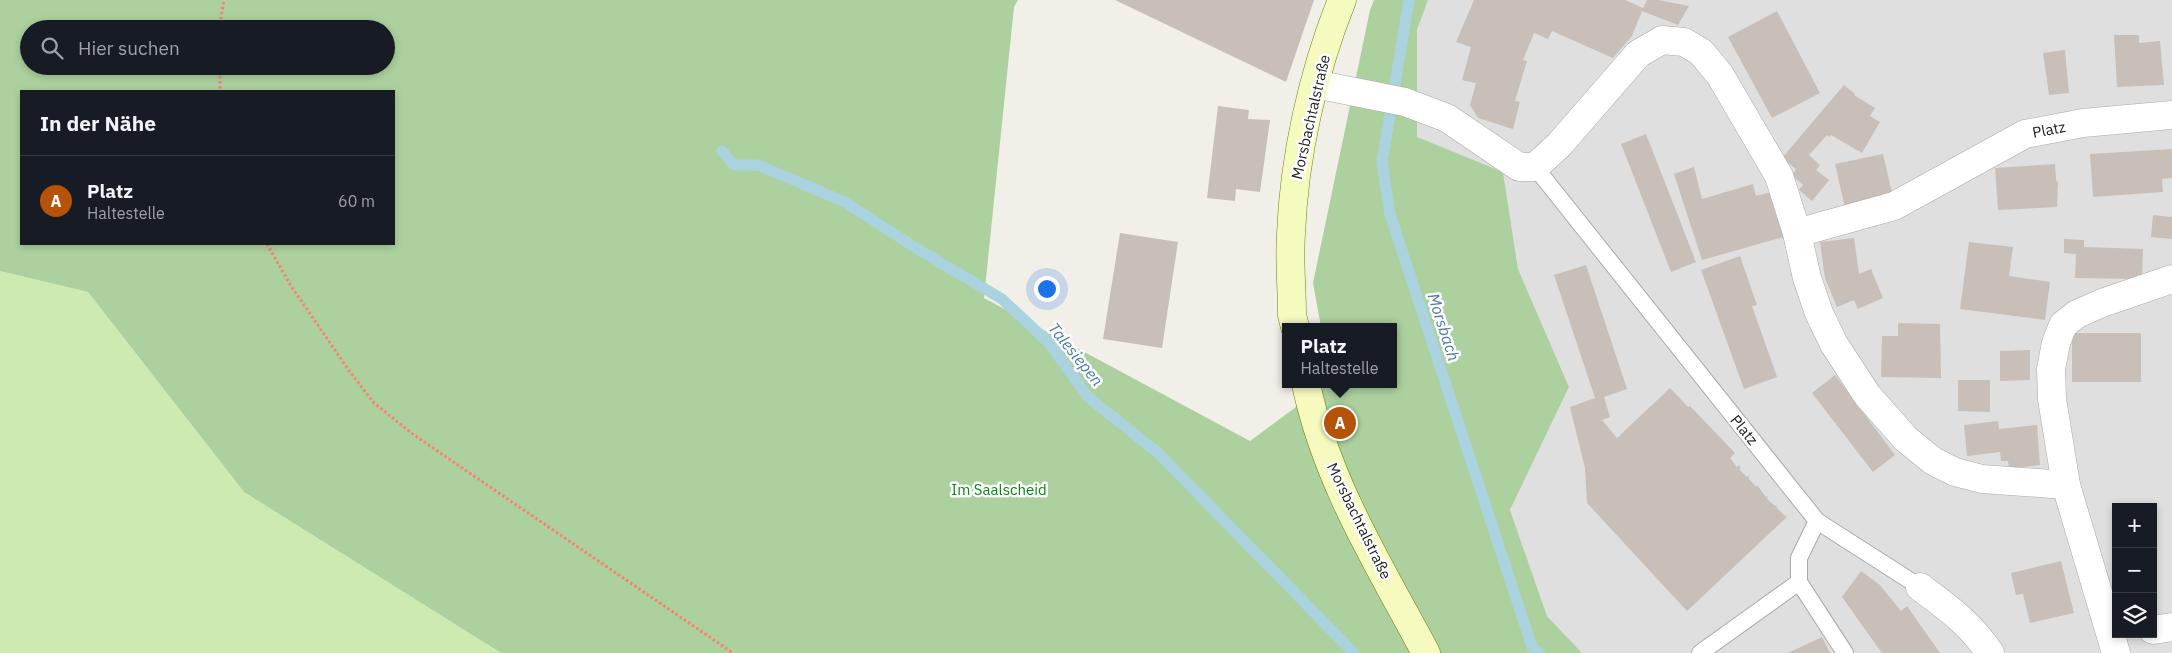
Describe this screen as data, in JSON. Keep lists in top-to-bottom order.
{
  "streets": {
    "main road": ["Morsbachtalstraße"],
    "street": ["Platz"]
  },
  "water": ["Morsbach", "Talesiepen"],
  "parks": ["Im Saalscheid"],
  "page": {
    "search": "Hier suchen",
    "heading": "In der Nähe",
    "list": [
      {
        "mark": "A",
        "name": "Platz",
        "note": "Haltestelle",
        "value": "60 m"
      }
    ],
    "popup": ["Platz", "Haltestelle"],
    "pins": "A",
    "map_buttons": ["+", "−"]
  }
}
